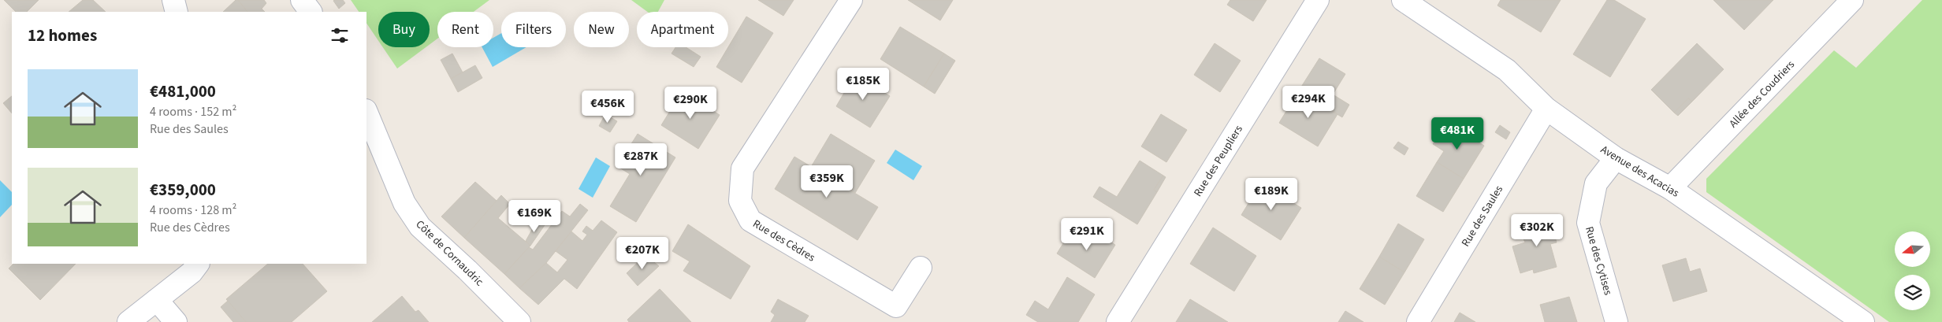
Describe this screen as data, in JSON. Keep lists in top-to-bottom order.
{
  "streets": {
    "street": [
      "Allée des Coudriers",
      "Rue des Peupliers",
      "Avenue des Acacias",
      "Rue des Saules",
      "Rue des Cèdres",
      "Côte de Cornaudric",
      "Rue des Cytises"
    ]
  },
  "crossings": [
    ["Allée des Coudriers", "Avenue des Acacias"],
    ["Avenue des Acacias", "Rue des Saules"],
    ["Avenue des Acacias", "Rue des Cytises"]
  ],
  "north": "left",
  "page": {
    "chip": [
      "Buy",
      "Rent",
      "Filters",
      "New",
      "Apartment"
    ],
    "heading": "12 homes",
    "list": [
      {
        "name": "€481,000",
        "note": "4 rooms · 152 m² · Rue des Saules"
      },
      {
        "name": "€359,000",
        "note": "4 rooms · 128 m² · Rue des Cèdres"
      }
    ],
    "price": [
      "€185K",
      "€294K",
      "€290K",
      "€456K",
      "€481K",
      "€287K",
      "€359K",
      "€189K",
      "€169K",
      "€302K",
      "€291K",
      "€207K"
    ]
  }
}
